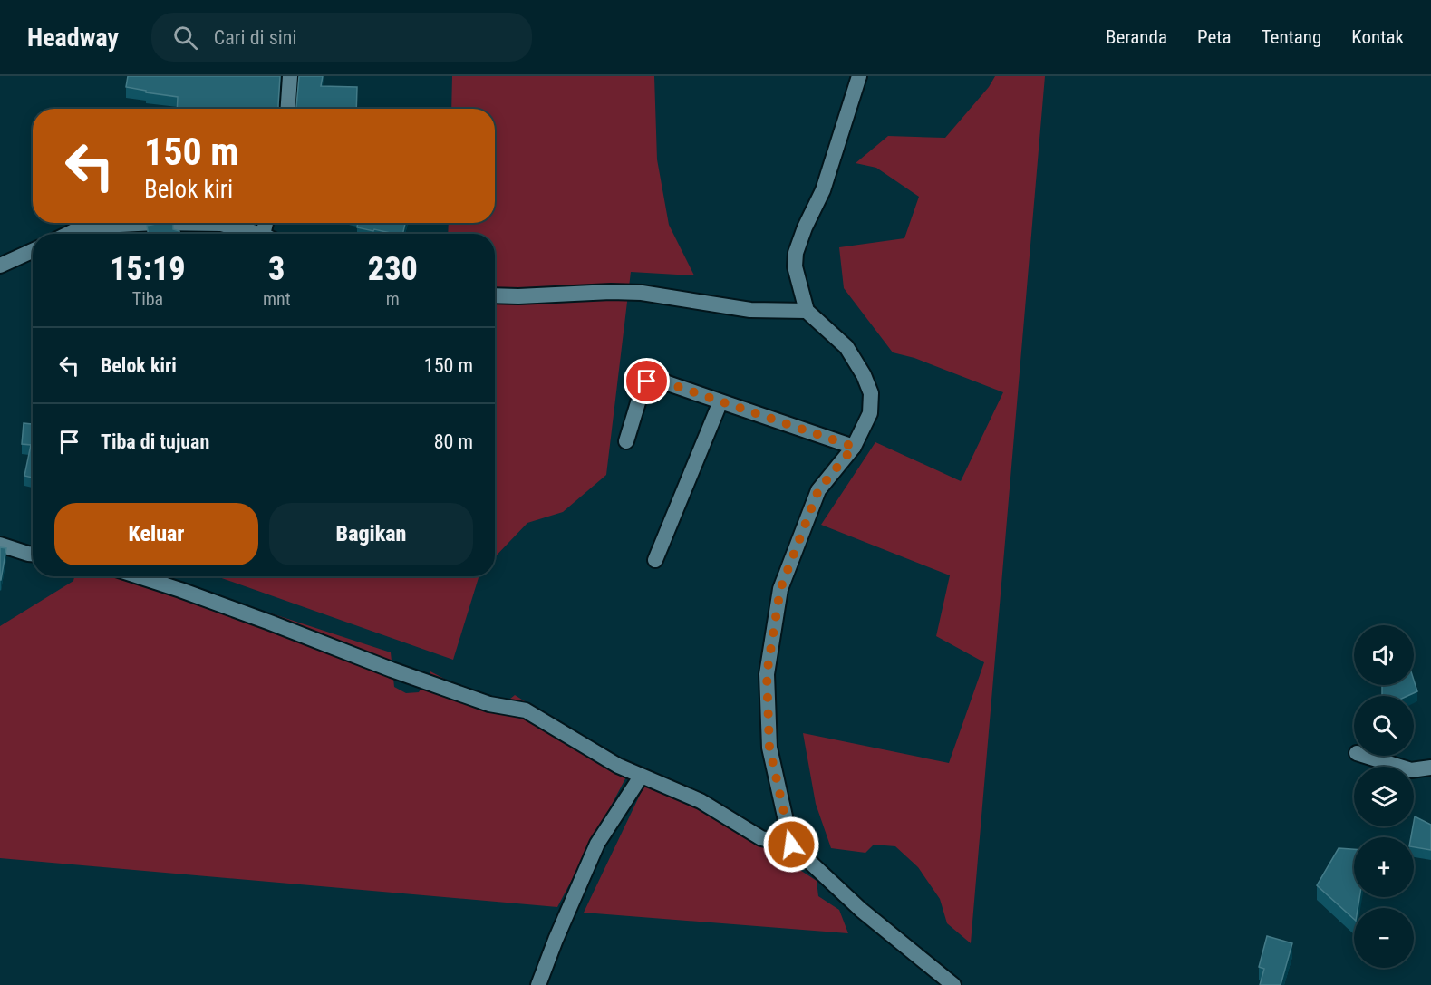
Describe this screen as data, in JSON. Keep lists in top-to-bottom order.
{
  "page": {
    "header": "Headway",
    "search": "Cari di sini",
    "nav": [
      "Beranda",
      "Peta",
      "Tentang",
      "Kontak"
    ],
    "turn": ["150 m", "Belok kiri"],
    "eta": [
      "15:19",
      "Tiba",
      "3",
      "mnt",
      "230",
      "m"
    ],
    "list": [
      {
        "name": "Belok kiri",
        "value": "150 m"
      },
      {
        "name": "Tiba di tujuan",
        "value": "80 m"
      }
    ],
    "buttons": ["Keluar", "Bagikan"],
    "map_buttons": ["+", "−"]
  }
}
